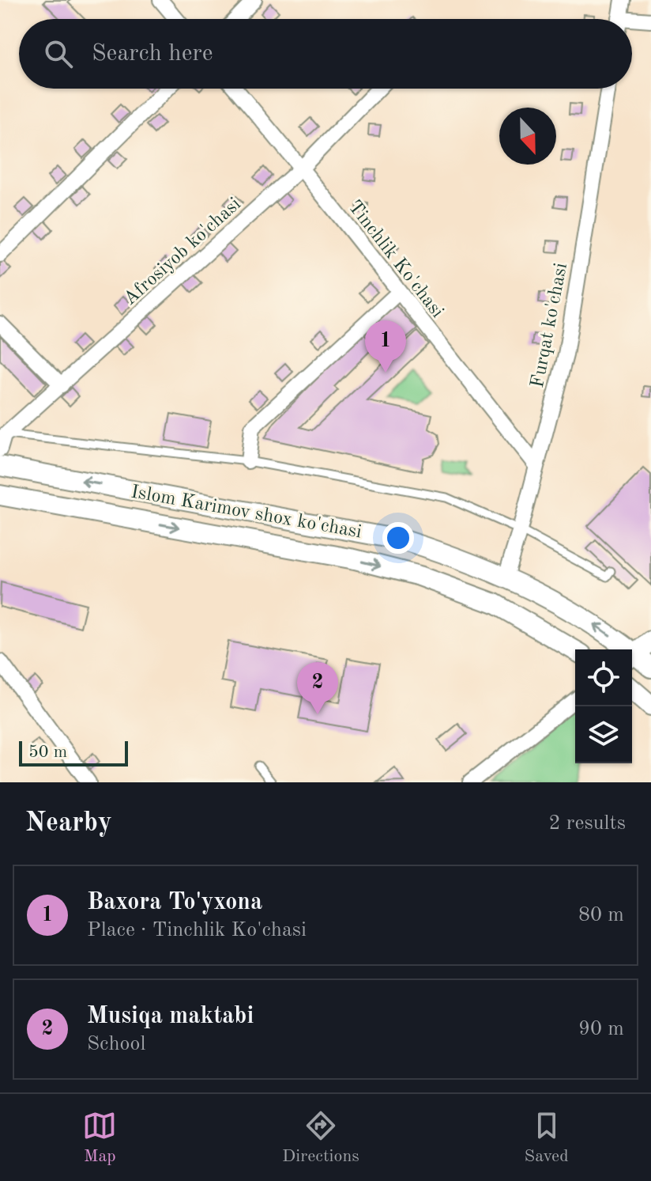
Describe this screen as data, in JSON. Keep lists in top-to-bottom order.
{
  "streets": {
    "main road": ["Islom Karimov shox ko'chasi"],
    "street": ["Afrosiyob ko'chasi", "Tinchlik Ko'chasi", "Furqat ko'chasi"]
  },
  "crossings": [
    ["Afrosiyob ko'chasi", "Tinchlik Ko'chasi"],
    ["Tinchlik Ko'chasi", "Furqat ko'chasi"],
    ["Furqat ko'chasi", "Islom Karimov shox ko'chasi"]
  ],
  "scale_bar": "50 m",
  "north": "bottom",
  "page": {
    "search": "Search here",
    "pins": ["1", "2"],
    "scale": "50 m",
    "heading": ["Nearby", "2 results"],
    "list": [
      {
        "mark": "1",
        "name": "Baxora To'yxona",
        "note": "Place · Tinchlik Ko'chasi",
        "value": "80 m"
      },
      {
        "mark": "2",
        "name": "Musiqa maktabi",
        "note": "School",
        "value": "90 m"
      }
    ],
    "nav": ["Map", "Directions", "Saved"]
  }
}
